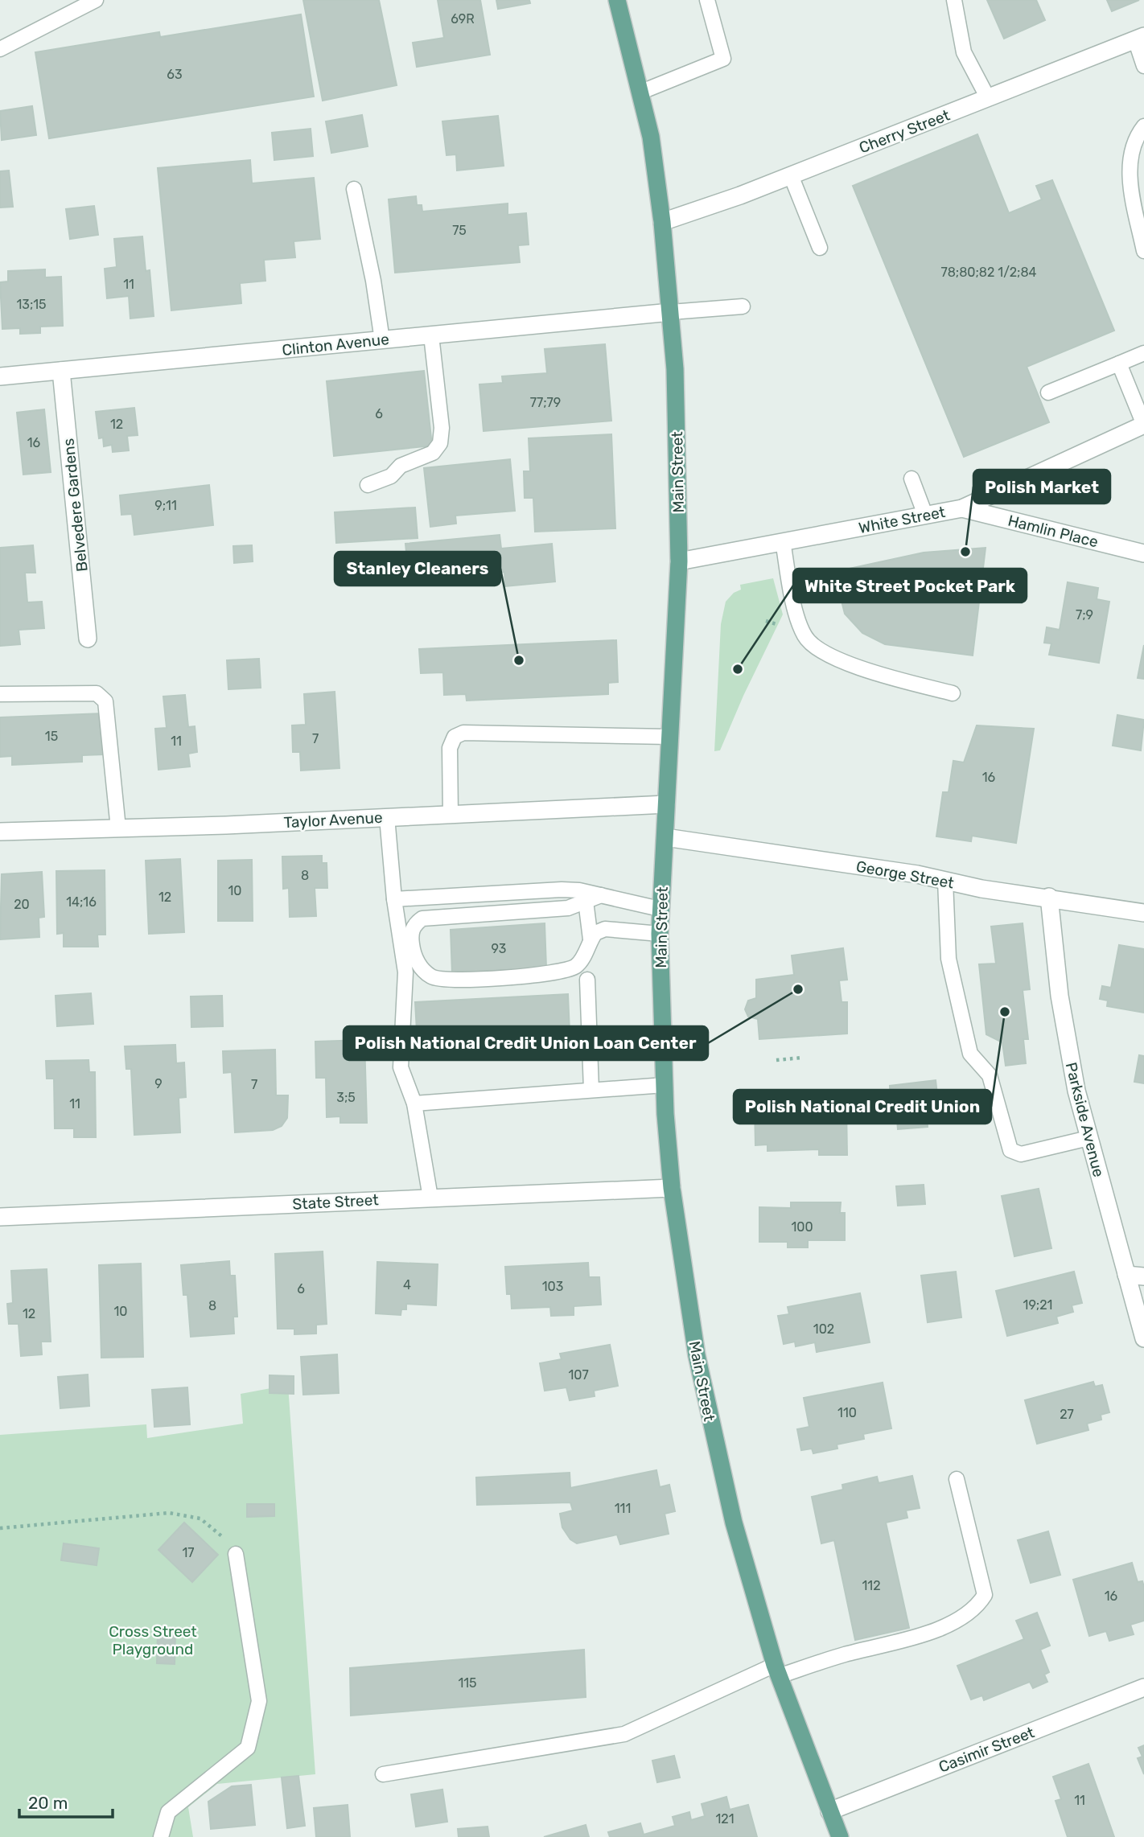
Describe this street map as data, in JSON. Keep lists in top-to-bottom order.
{
  "streets": {
    "main road": ["Main Street"],
    "street": [
      "Cherry Street",
      "Clinton Avenue",
      "Belvedere Gardens",
      "White Street",
      "Hamlin Place",
      "Taylor Avenue",
      "George Street",
      "Parkside Avenue",
      "State Street",
      "Casimir Street"
    ]
  },
  "crossings": [
    ["Cherry Street", "Main Street"],
    ["Clinton Avenue", "Main Street"],
    ["Clinton Avenue", "Belvedere Gardens"],
    ["Main Street", "White Street"],
    ["Main Street", "Taylor Avenue"],
    ["Main Street", "George Street"],
    ["Main Street", "State Street"],
    ["Main Street", "Casimir Street"],
    ["White Street", "Hamlin Place"],
    ["George Street", "Parkside Avenue"]
  ],
  "parks": ["Cross Street Playground"],
  "places": [
    "Polish Market",
    "Stanley Cleaners",
    "White Street Pocket Park",
    "Polish National Credit Union Loan Center",
    "Polish National Credit Union"
  ],
  "house_numbers": [
    "69R",
    "63",
    "75",
    "78;80;82 1/2;84",
    "11",
    "13;15",
    "77;79",
    "6",
    "12",
    "16",
    "9;11",
    "7;9",
    "15",
    "7",
    "11",
    "16",
    "8",
    "10",
    "12",
    "14;16",
    "20",
    "93",
    "9",
    "7",
    "3;5",
    "11",
    "100",
    "4",
    "103",
    "6",
    "19;21",
    "8",
    "10",
    "12",
    "102",
    "107",
    "110",
    "27",
    "111",
    "17",
    "112",
    "16",
    "115",
    "11",
    "121"
  ],
  "scale_bar": "20 m"
}
